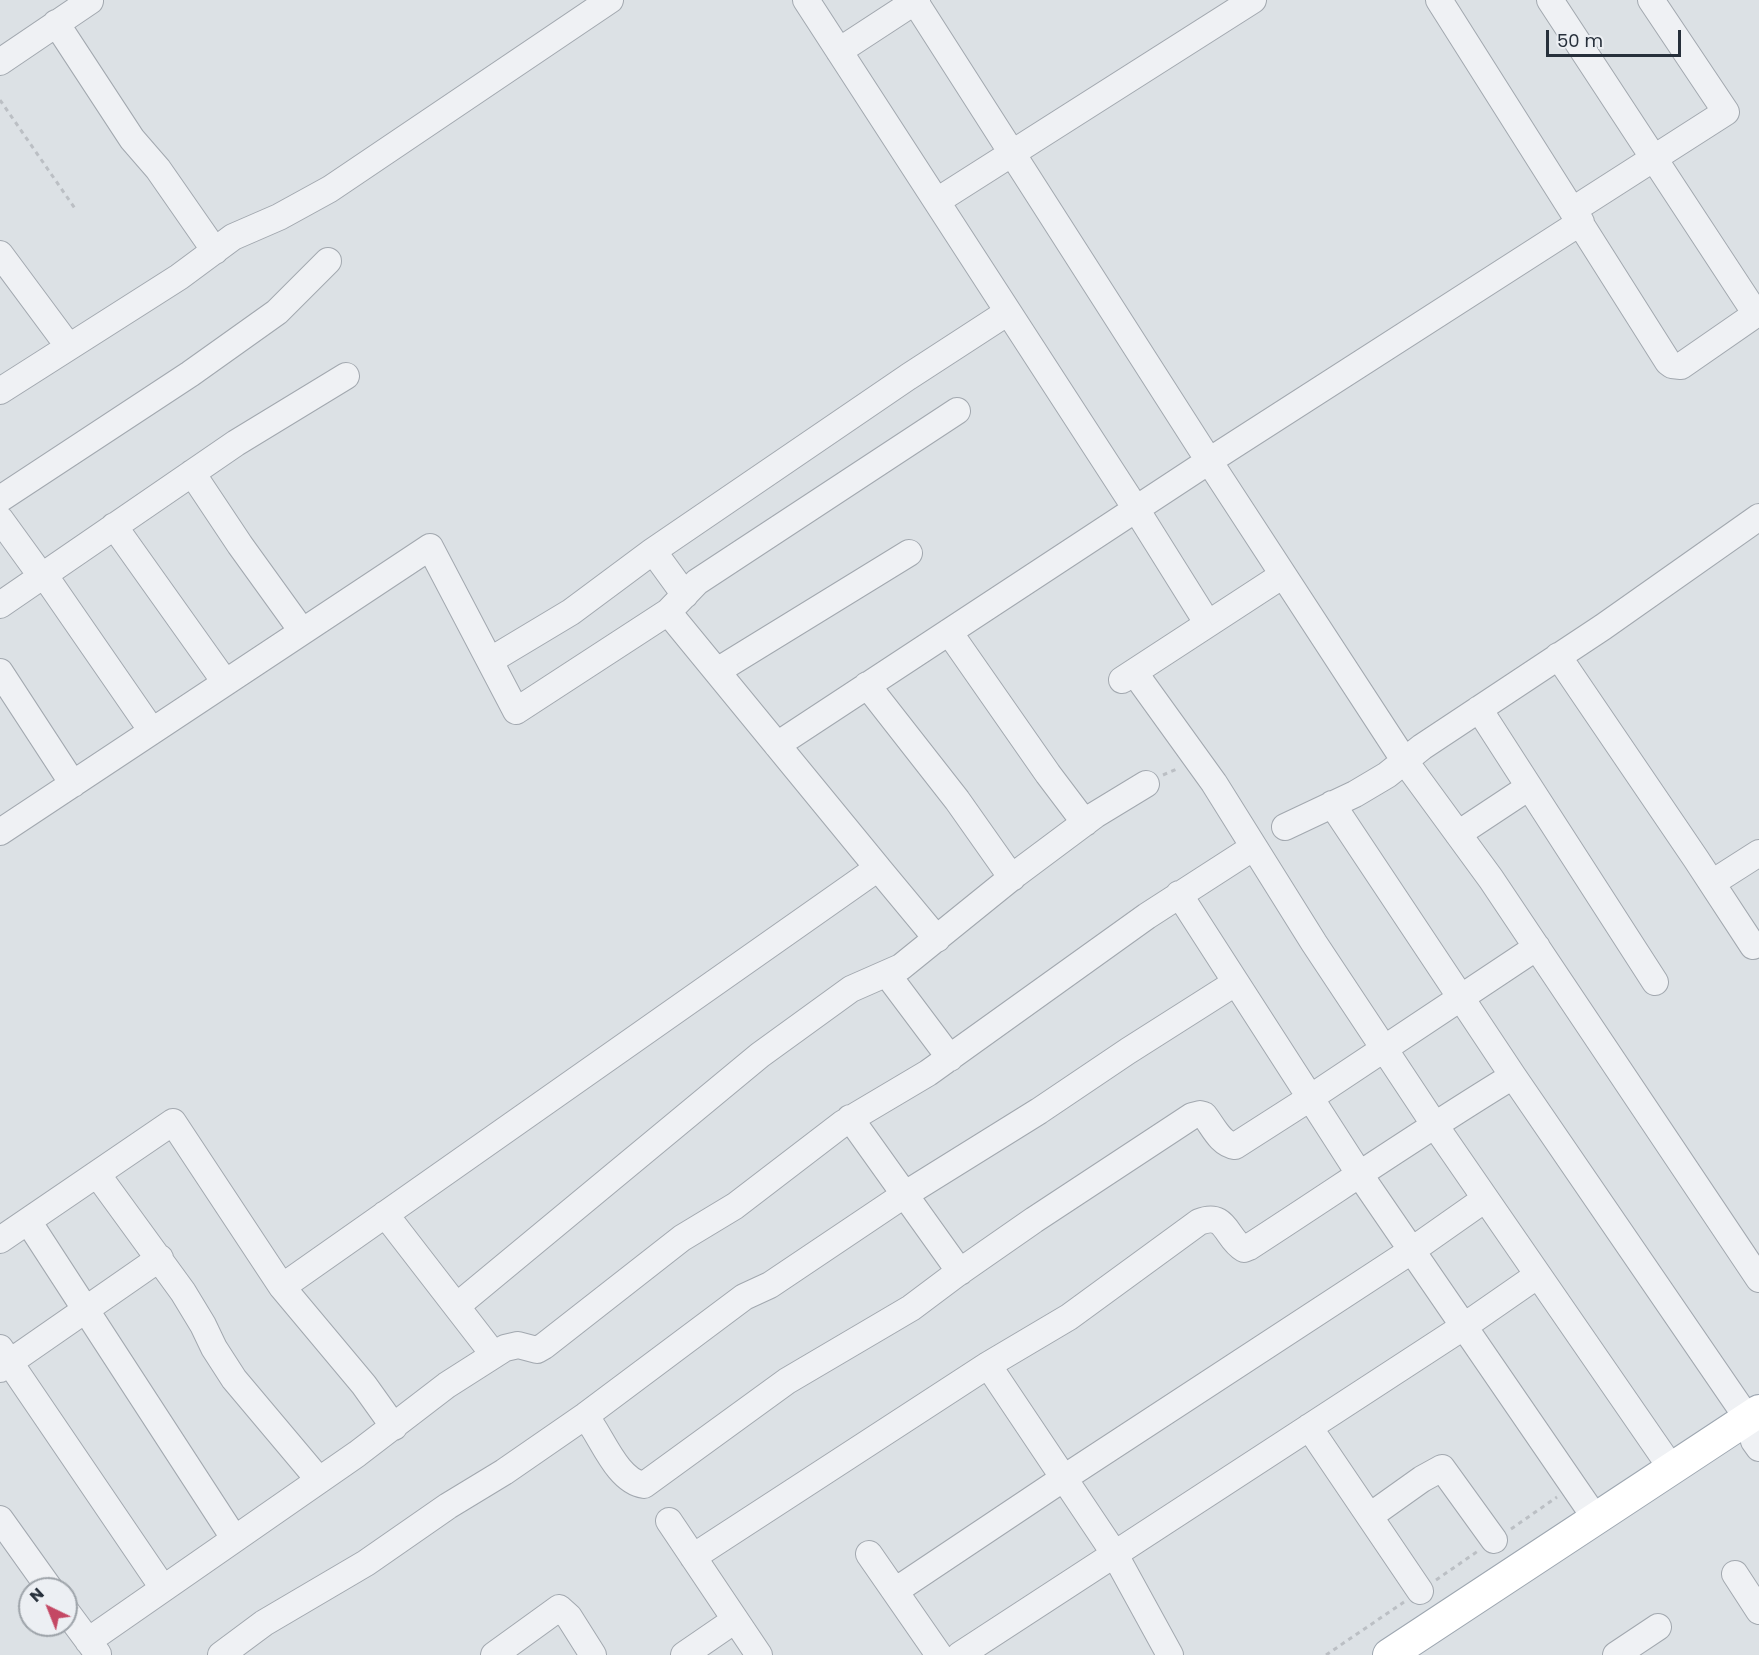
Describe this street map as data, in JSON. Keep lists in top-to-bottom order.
{
  "scale_bar": "50 m",
  "north": "top left"
}
